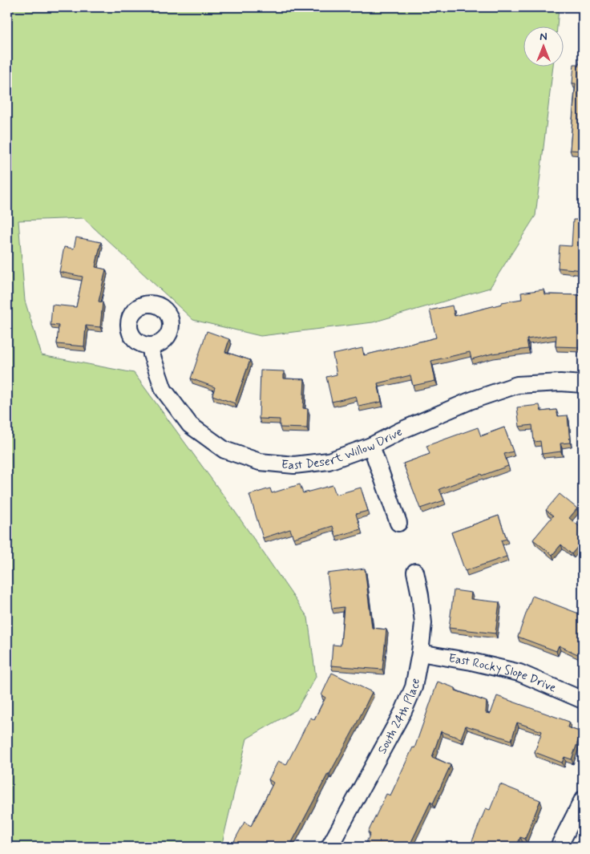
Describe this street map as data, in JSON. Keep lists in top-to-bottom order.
{
  "streets": {
    "street": ["East Desert Willow Drive", "East Rocky Slope Drive", "South 24th Place"]
  },
  "crossings": [
    ["East Rocky Slope Drive", "South 24th Place"]
  ],
  "north": "top"
}
